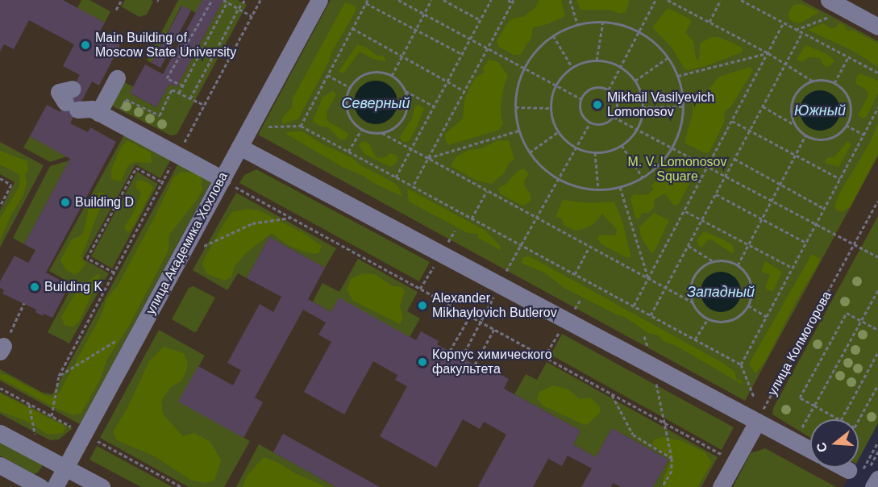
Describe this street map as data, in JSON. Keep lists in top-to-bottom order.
{
  "streets": {
    "street": ["улица Академика Хохлова"],
    "path": ["улица Колмогорова"]
  },
  "water": ["Северный", "Южный", "Западный"],
  "parks": ["M. V. Lomonosov Square"],
  "places": [
    "Main Building of Moscow State University",
    "Mikhail Vasilyevich Lomonosov",
    "Building D",
    "Building K",
    "Alexander Mikhaylovich Butlerov",
    "Корпус химического факультета"
  ],
  "north": "left"
}
